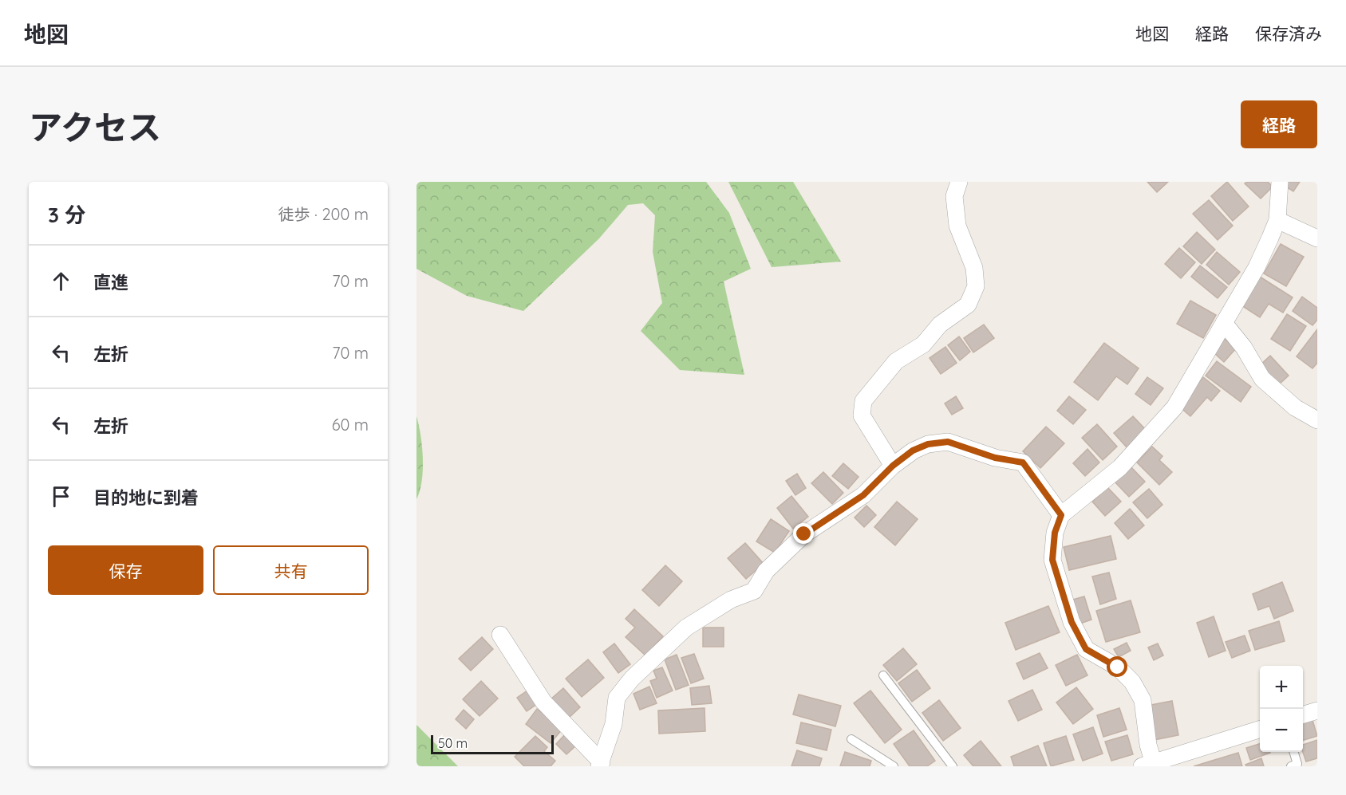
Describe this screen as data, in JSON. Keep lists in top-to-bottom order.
{
  "scale_bar": "50 m",
  "page": {
    "header": "地図",
    "nav": ["地図", "経路", "保存済み"],
    "title": "アクセス",
    "buttons": [
      "経路",
      ["保存", "共有"]
    ],
    "heading": ["3 分", "徒歩 · 200 m"],
    "list": [
      ["直進", "70 m"],
      ["左折", "70 m"],
      ["左折", "60 m"],
      "目的地に到着"
    ],
    "map_buttons": ["+", "−"],
    "scale": "50 m"
  }
}
